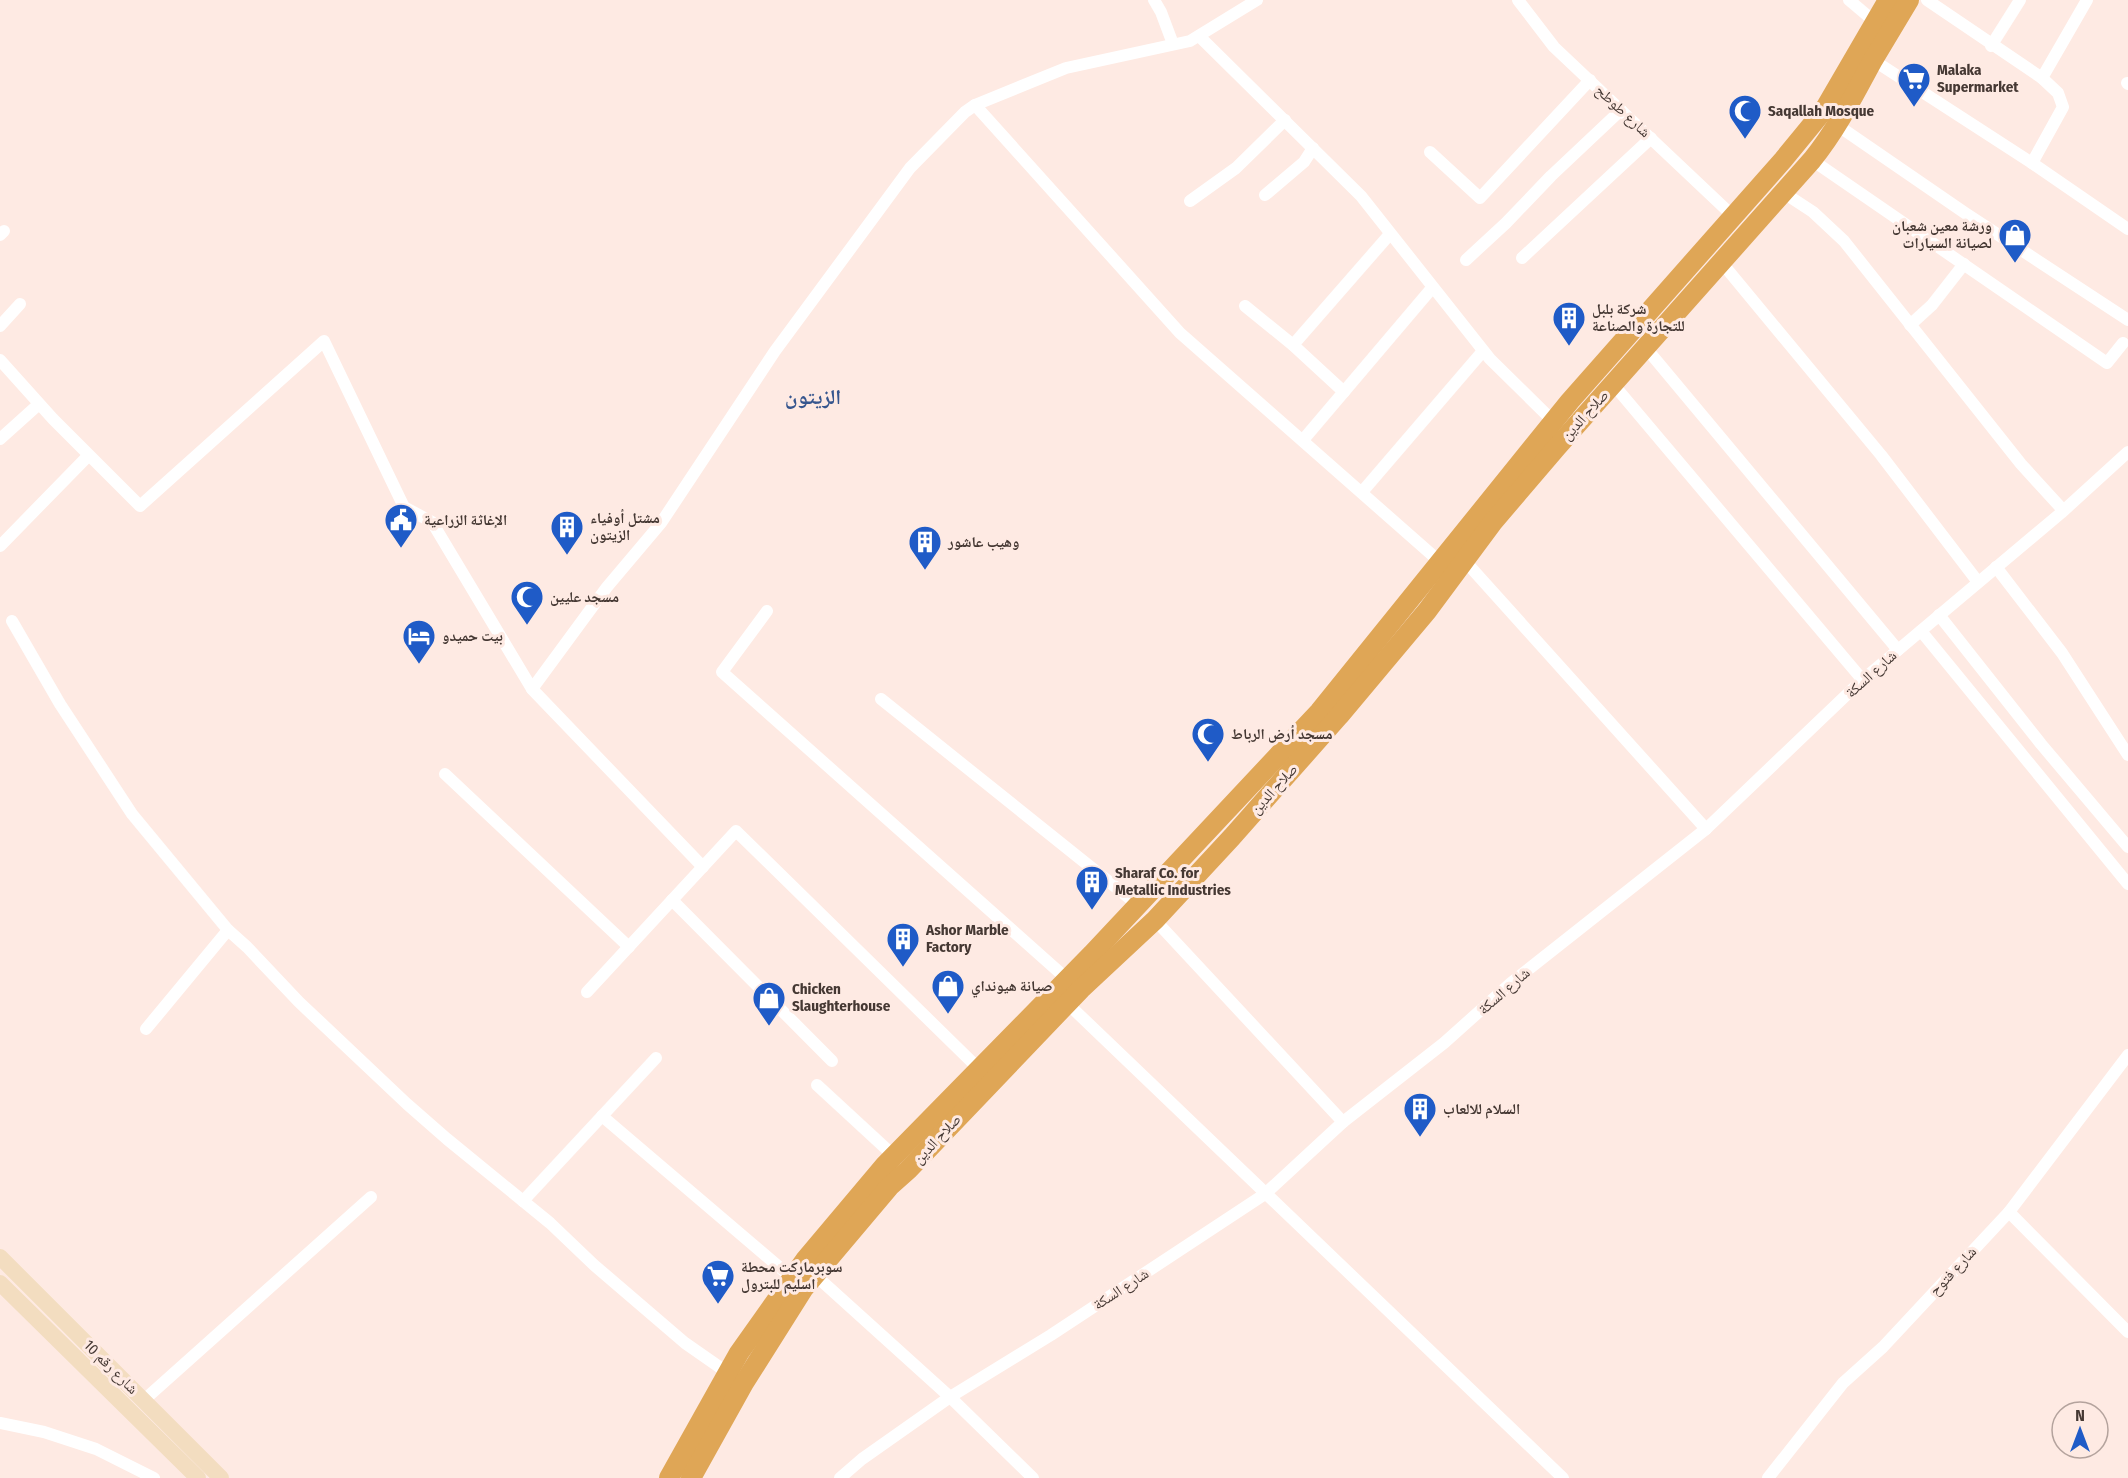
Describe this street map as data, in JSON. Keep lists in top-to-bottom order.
{
  "streets": {
    "highway": ["صلاح الدين"],
    "main road": ["شارع رقم 10"],
    "street": ["شارع طوطح", "شارع السكة", "شارع فتوح"]
  },
  "crossings": [
    ["شارع طوطح", "صلاح الدين"]
  ],
  "districts": ["الزيتون"],
  "places": {
    "supermarket": ["Malaka Supermarket", "سوبرماركت محطة اسليم للبترول"],
    "mosque": ["Saqallah Mosque", "مسجد عليين", "مسجد أرض الرباط"],
    "shop": ["ورشة معين شعبان لصيانة السيارات", "صيانة هيونداي", "Chicken Slaughterhouse"],
    "building": [
      "شركة بلبل للتجارة والصناعة",
      "مشتل أوفياء الزيتون",
      "وهيب عاشور",
      "Sharaf Co. for Metallic Industries",
      "Ashor Marble Factory",
      "السلام للالعاب"
    ],
    "public building": ["الإغاثة الزراعية"],
    "hotel": ["بيت حميدو"]
  },
  "north": "top"
}
